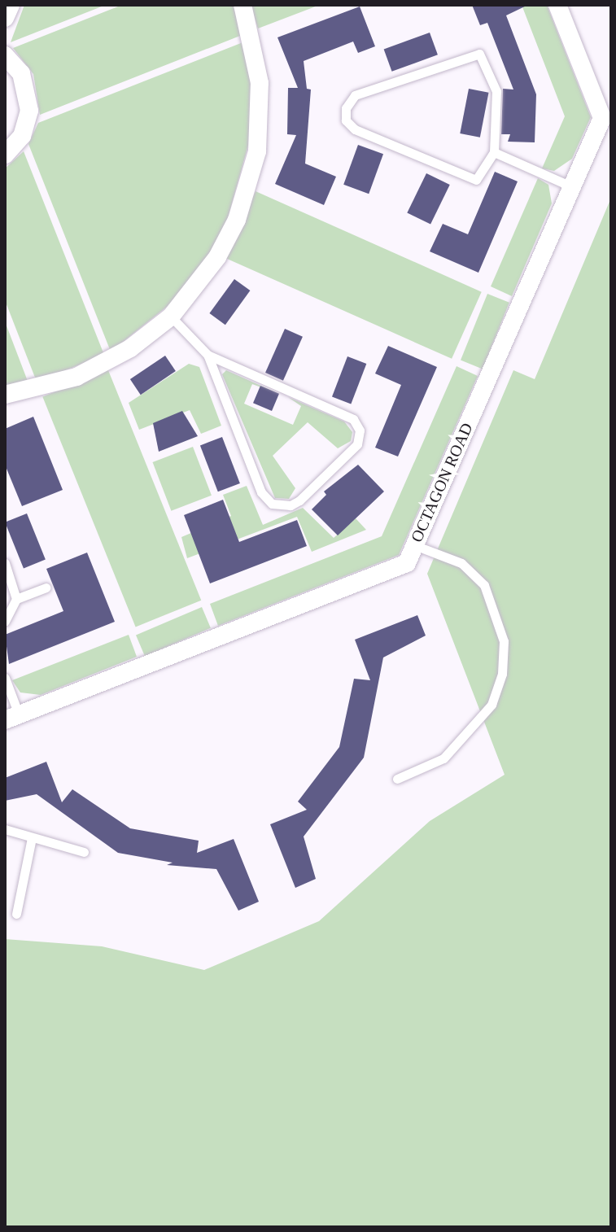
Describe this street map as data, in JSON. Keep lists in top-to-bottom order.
{
  "streets": {
    "street": ["OCTAGON ROAD"]
  }
}
